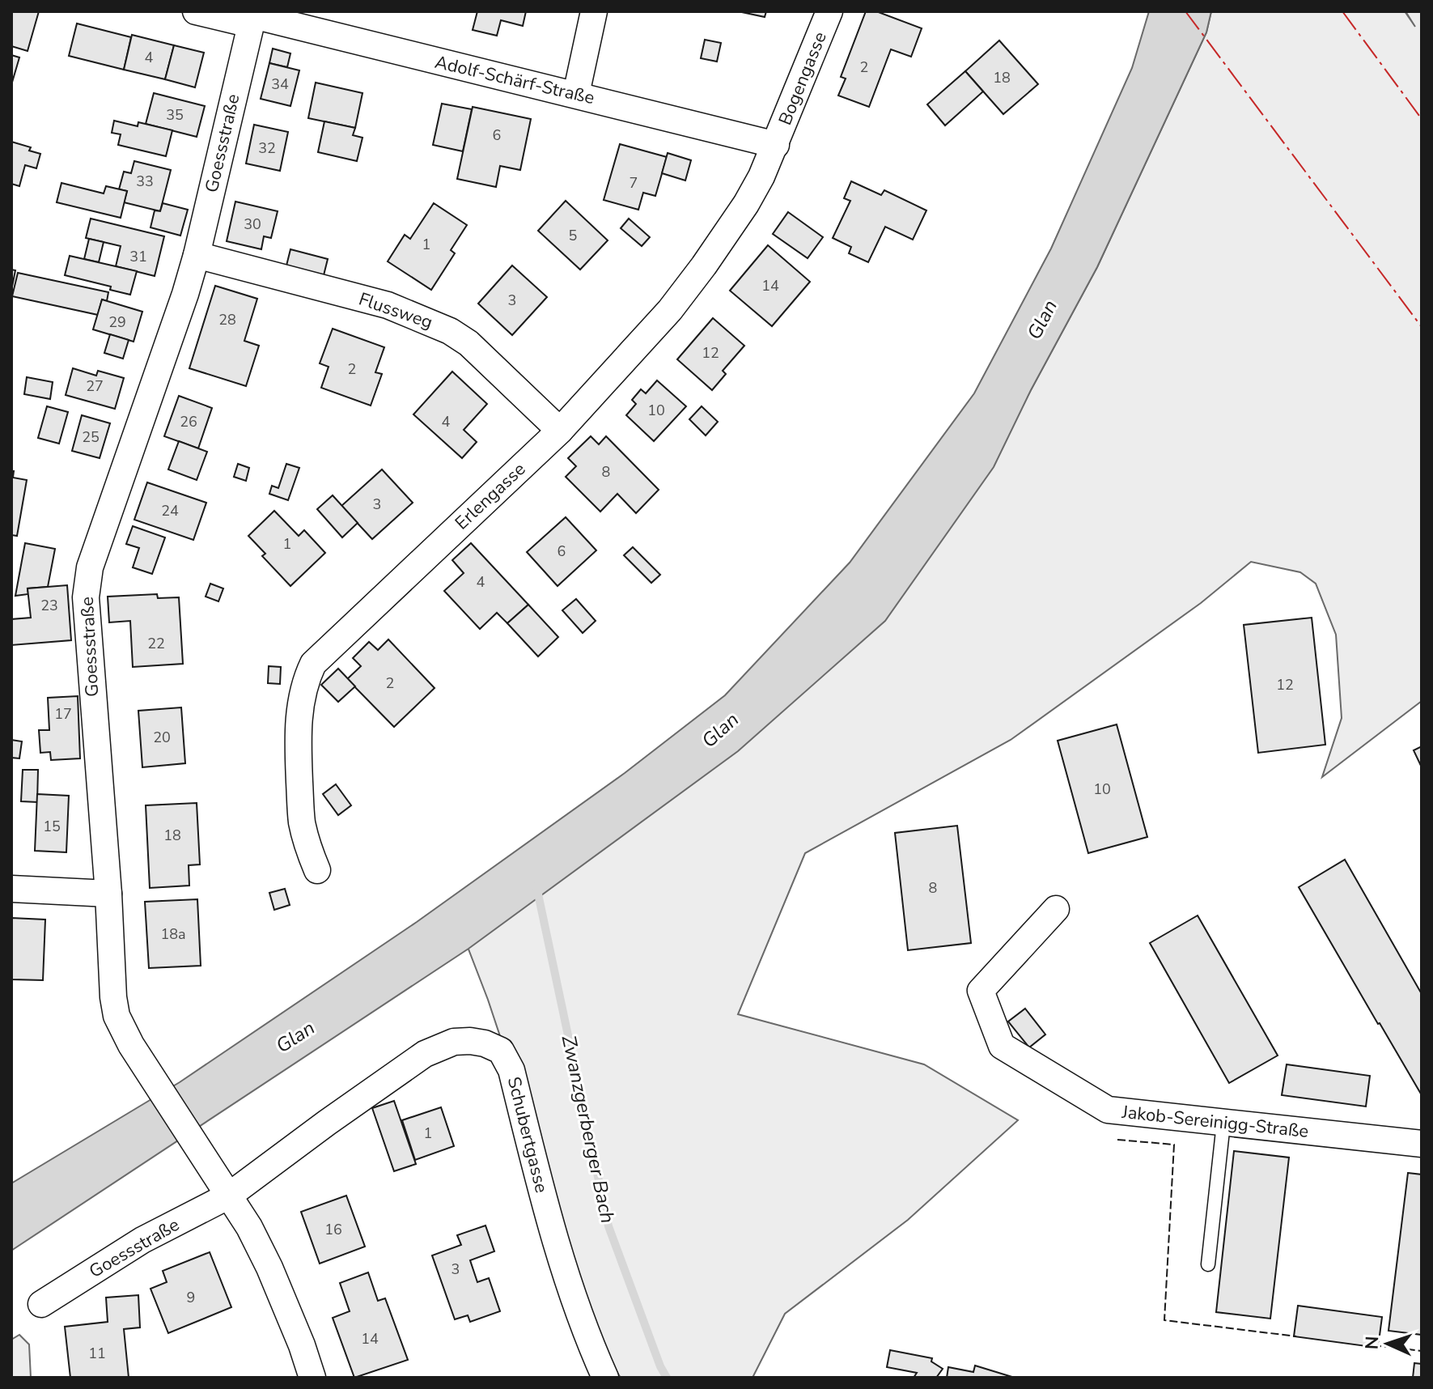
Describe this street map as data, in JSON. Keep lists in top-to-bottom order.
{
  "streets": {
    "street": [
      "Bogengasse",
      "Adolf-Schärf-Straße",
      "Goessstraße",
      "Flussweg",
      "Erlengasse",
      "Jakob-Sereinigg-Straße",
      "Schubertgasse"
    ]
  },
  "crossings": [
    ["Bogengasse", "Adolf-Schärf-Straße"],
    ["Bogengasse", "Erlengasse"],
    ["Adolf-Schärf-Straße", "Goessstraße"],
    ["Adolf-Schärf-Straße", "Erlengasse"],
    ["Goessstraße", "Flussweg"],
    ["Goessstraße", "Schubertgasse"],
    ["Flussweg", "Erlengasse"]
  ],
  "water": ["Glan", "Zwanzgerberger Bach"],
  "house_numbers": [
    "4",
    "2",
    "18",
    "34",
    "35",
    "6",
    "32",
    "33",
    "7",
    "30",
    "5",
    "1",
    "31",
    "14",
    "3",
    "28",
    "29",
    "12",
    "2",
    "27",
    "10",
    "26",
    "4",
    "25",
    "8",
    "3",
    "24",
    "1",
    "6",
    "4",
    "23",
    "22",
    "2",
    "12",
    "17",
    "20",
    "10",
    "15",
    "18",
    "8",
    "18a",
    "1",
    "16",
    "3",
    "9",
    "14",
    "11"
  ],
  "north": "left"
}
